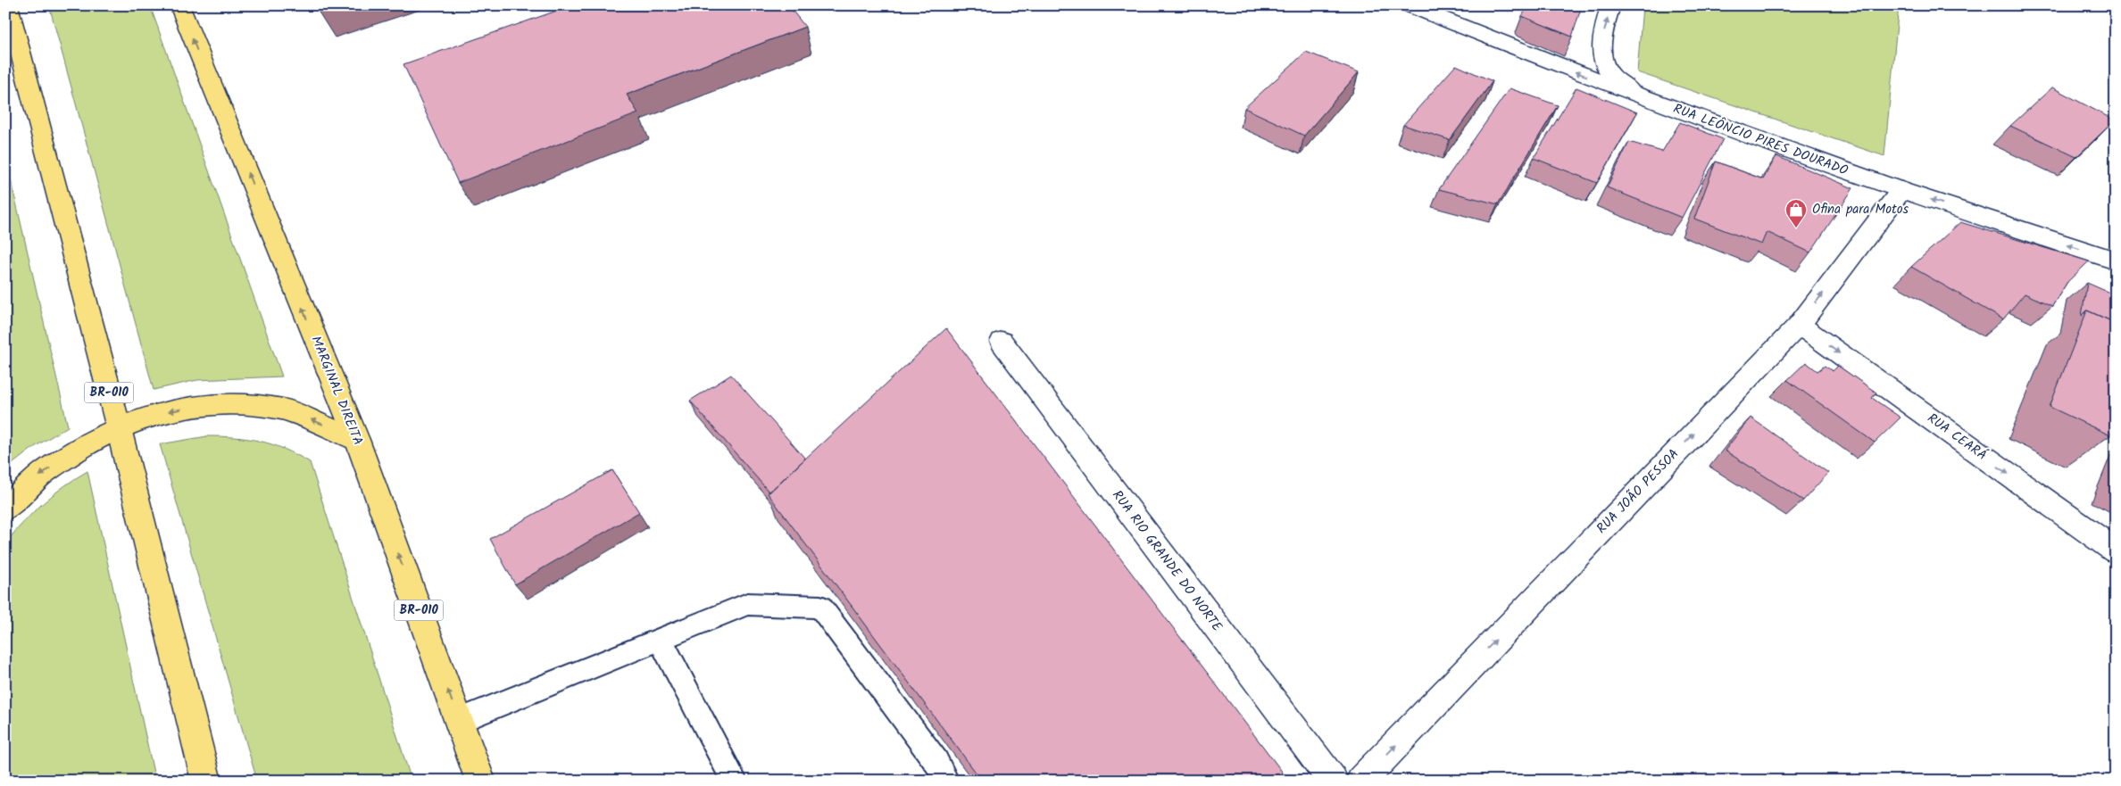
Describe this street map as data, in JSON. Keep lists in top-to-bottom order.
{
  "streets": {
    "main road": ["MARGINAL DIREITA", "BR-010"],
    "street": [
      "RUA LEÔNCIO PIRES DOURADO",
      "RUA CEARÁ",
      "RUA JOÃO PESSOA",
      "RUA RIO GRANDE DO NORTE"
    ]
  },
  "crossings": [
    ["RUA LEÔNCIO PIRES DOURADO", "RUA JOÃO PESSOA"],
    ["RUA CEARÁ", "RUA JOÃO PESSOA"]
  ],
  "one_way": ["RUA LEÔNCIO PIRES DOURADO", "RUA CEARÁ", "RUA JOÃO PESSOA"],
  "places": {
    "shop": ["Ofina para Motos"]
  }
}
